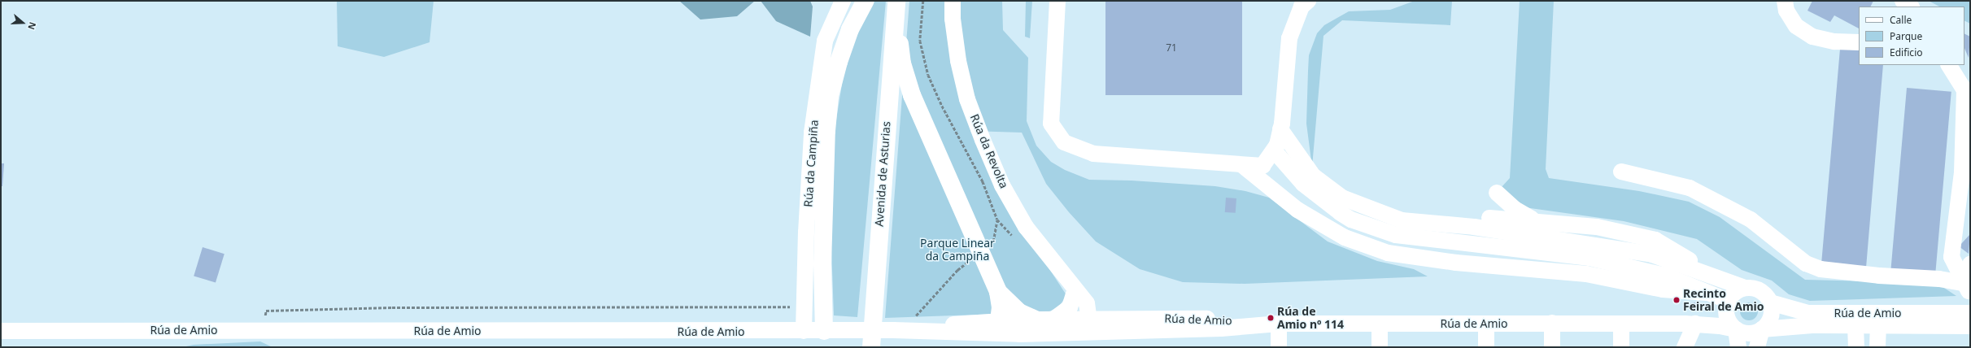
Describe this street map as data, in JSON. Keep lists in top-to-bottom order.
{
  "streets": {
    "main road": ["Avenida de Asturias"],
    "street": ["Rúa da Revolta", "Rúa da Campiña", "Rúa de Amio"]
  },
  "crossings": [
    ["Rúa da Revolta", "Rúa de Amio"],
    ["Rúa da Campiña", "Rúa de Amio"]
  ],
  "parks": ["Parque Linear da Campiña"],
  "places": ["Recinto Feiral de Amio", "Rúa de Amio nº 114"],
  "house_numbers": ["71"],
  "legend": ["Calle", "Parque", "Edificio"],
  "north": "right"
}
